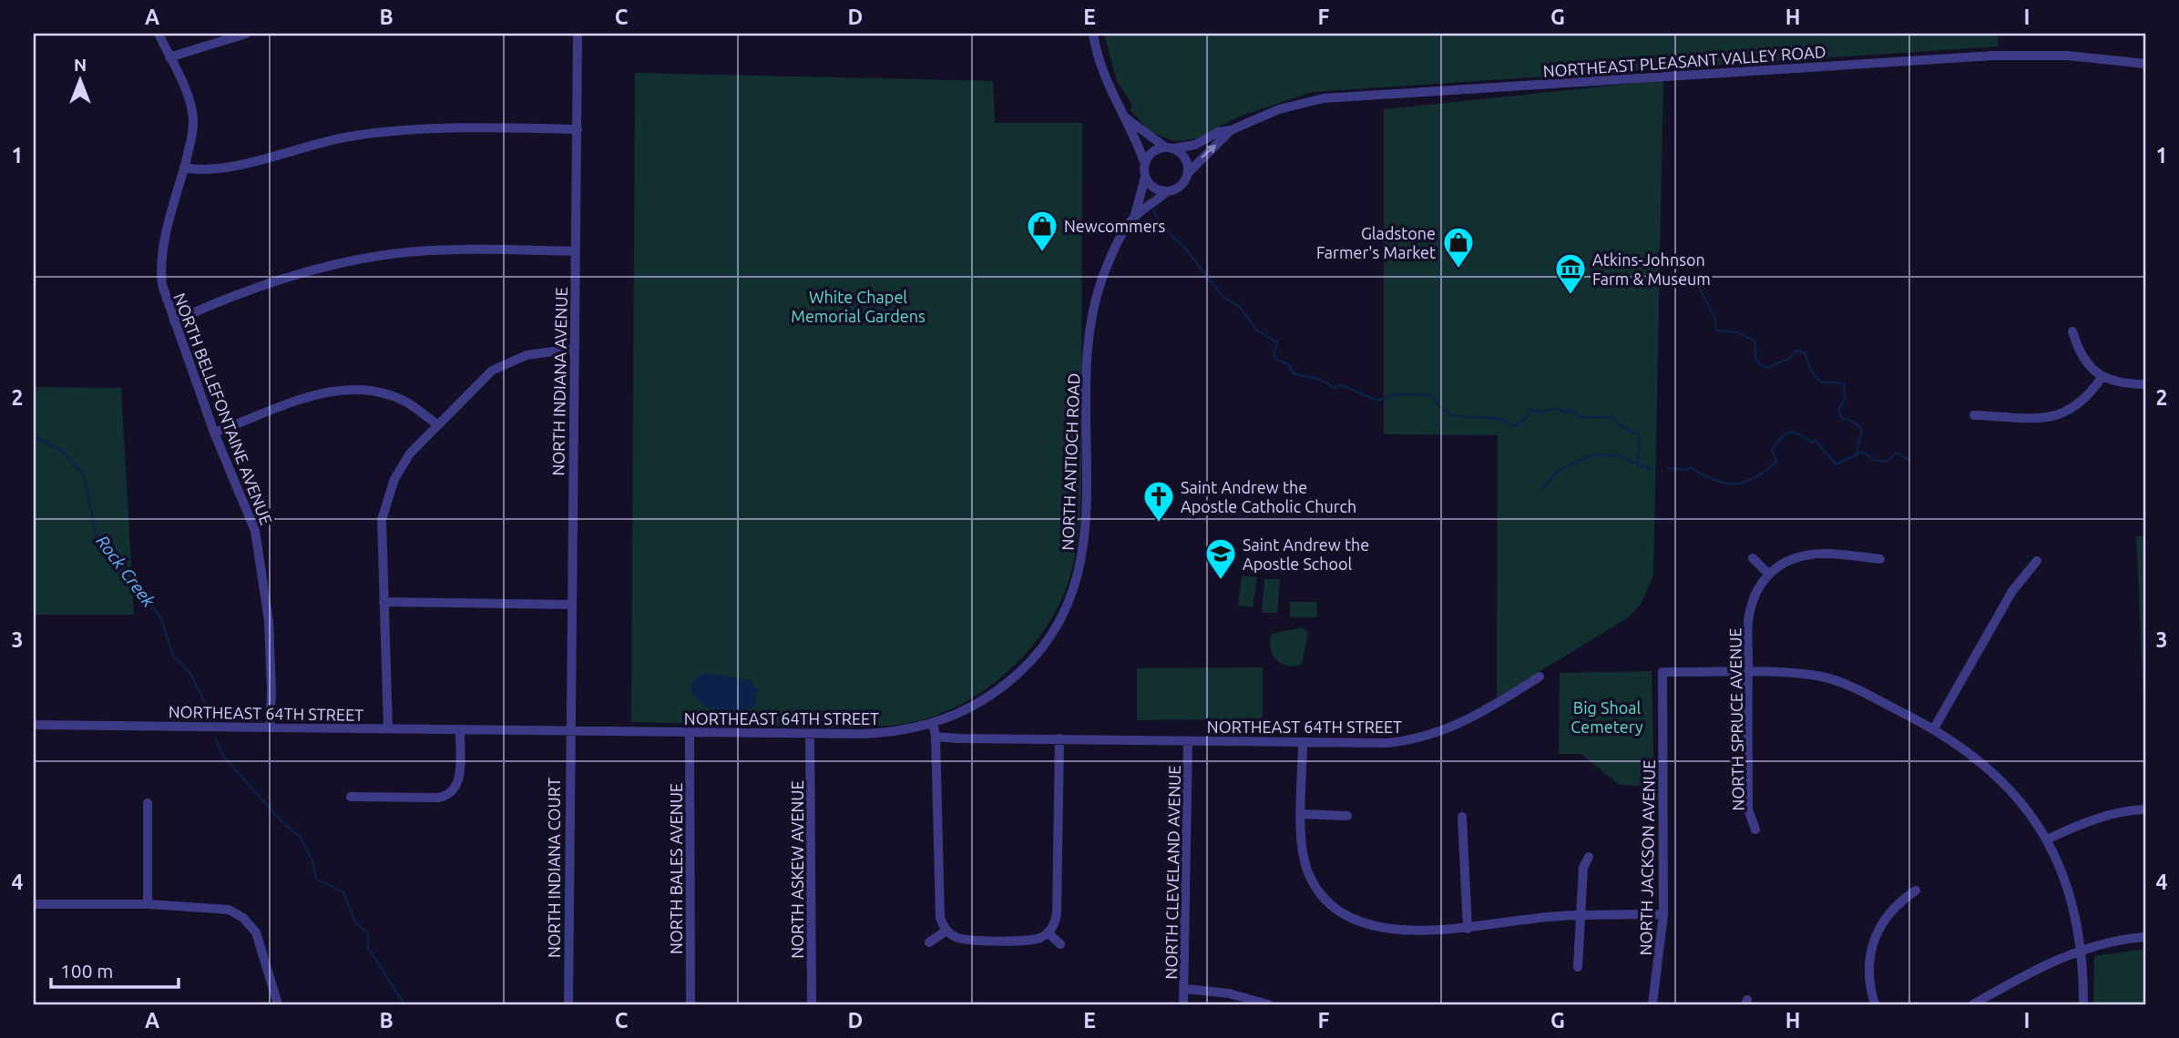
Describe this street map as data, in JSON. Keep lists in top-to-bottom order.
{
  "streets": {
    "street": [
      "NORTHEAST PLEASANT VALLEY ROAD",
      "NORTH INDIANA AVENUE",
      "NORTH BELLEFONTAINE AVENUE",
      "NORTH ANTIOCH ROAD",
      "NORTHEAST 64TH STREET",
      "NORTH SPRUCE AVENUE",
      "NORTH JACKSON AVENUE",
      "NORTH INDIANA COURT",
      "NORTH BALES AVENUE",
      "NORTH ASKEW AVENUE",
      "NORTH CLEVELAND AVENUE"
    ]
  },
  "crossings": [
    ["NORTHEAST PLEASANT VALLEY ROAD", "NORTH ANTIOCH ROAD"],
    ["NORTH INDIANA AVENUE", "NORTHEAST 64TH STREET"],
    ["NORTH INDIANA AVENUE", "NORTH INDIANA COURT"],
    ["NORTH BELLEFONTAINE AVENUE", "NORTHEAST 64TH STREET"],
    ["NORTH ANTIOCH ROAD", "NORTHEAST 64TH STREET"],
    ["NORTHEAST 64TH STREET", "NORTH INDIANA COURT"],
    ["NORTHEAST 64TH STREET", "NORTH BALES AVENUE"],
    ["NORTHEAST 64TH STREET", "NORTH ASKEW AVENUE"],
    ["NORTHEAST 64TH STREET", "NORTH CLEVELAND AVENUE"],
    ["NORTH SPRUCE AVENUE", "NORTH JACKSON AVENUE"]
  ],
  "water": ["Rock Creek"],
  "parks": ["White Chapel Memorial Gardens", "Big Shoal Cemetery"],
  "places": {
    "shop": ["Newcommers", "Gladstone Farmer's Market"],
    "museum": ["Atkins-Johnson Farm & Museum"],
    "church": ["Saint Andrew the Apostle Catholic Church"],
    "school or university": ["Saint Andrew the Apostle School"]
  },
  "scale_bar": "100 m",
  "north": "top",
  "grid": {
    "columns": [
      "A",
      "B",
      "C",
      "D",
      "E",
      "F",
      "G",
      "H",
      "I"
    ],
    "rows": [
      "1",
      "2",
      "3",
      "4"
    ]
  }
}
